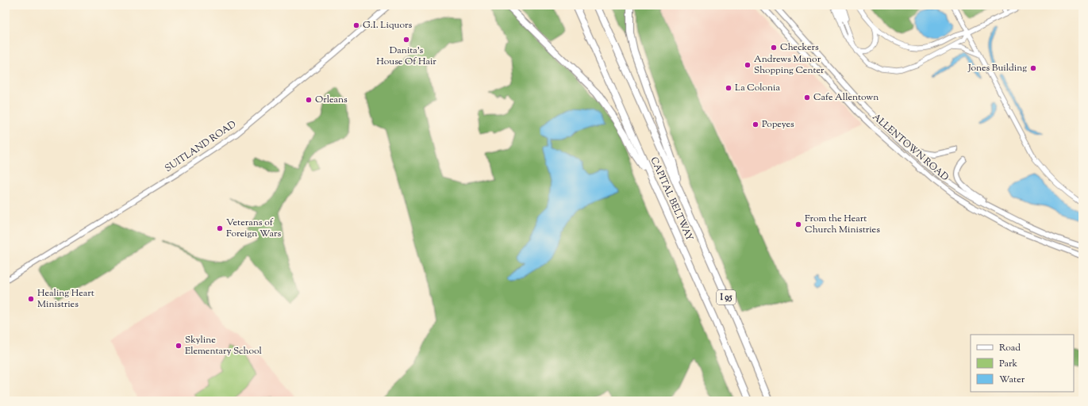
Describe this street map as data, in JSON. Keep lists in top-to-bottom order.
{
  "streets": {
    "highway": ["CAPITAL BELTWAY", "I 95"],
    "main road": ["SUITLAND ROAD", "ALLENTOWN ROAD"]
  },
  "places": [
    "G.I. Liquors",
    "Danita's House Of Hair",
    "Checkers",
    "Andrews Manor Shopping Center",
    "Jones Building",
    "La Colonia",
    "Cafe Allentown",
    "Orleans",
    "Popeyes",
    "From the Heart Church Ministries",
    "Veterans of Foreign Wars",
    "Healing Heart Ministries",
    "Skyline Elementary School"
  ],
  "legend": ["Road", "Park", "Water"]
}
